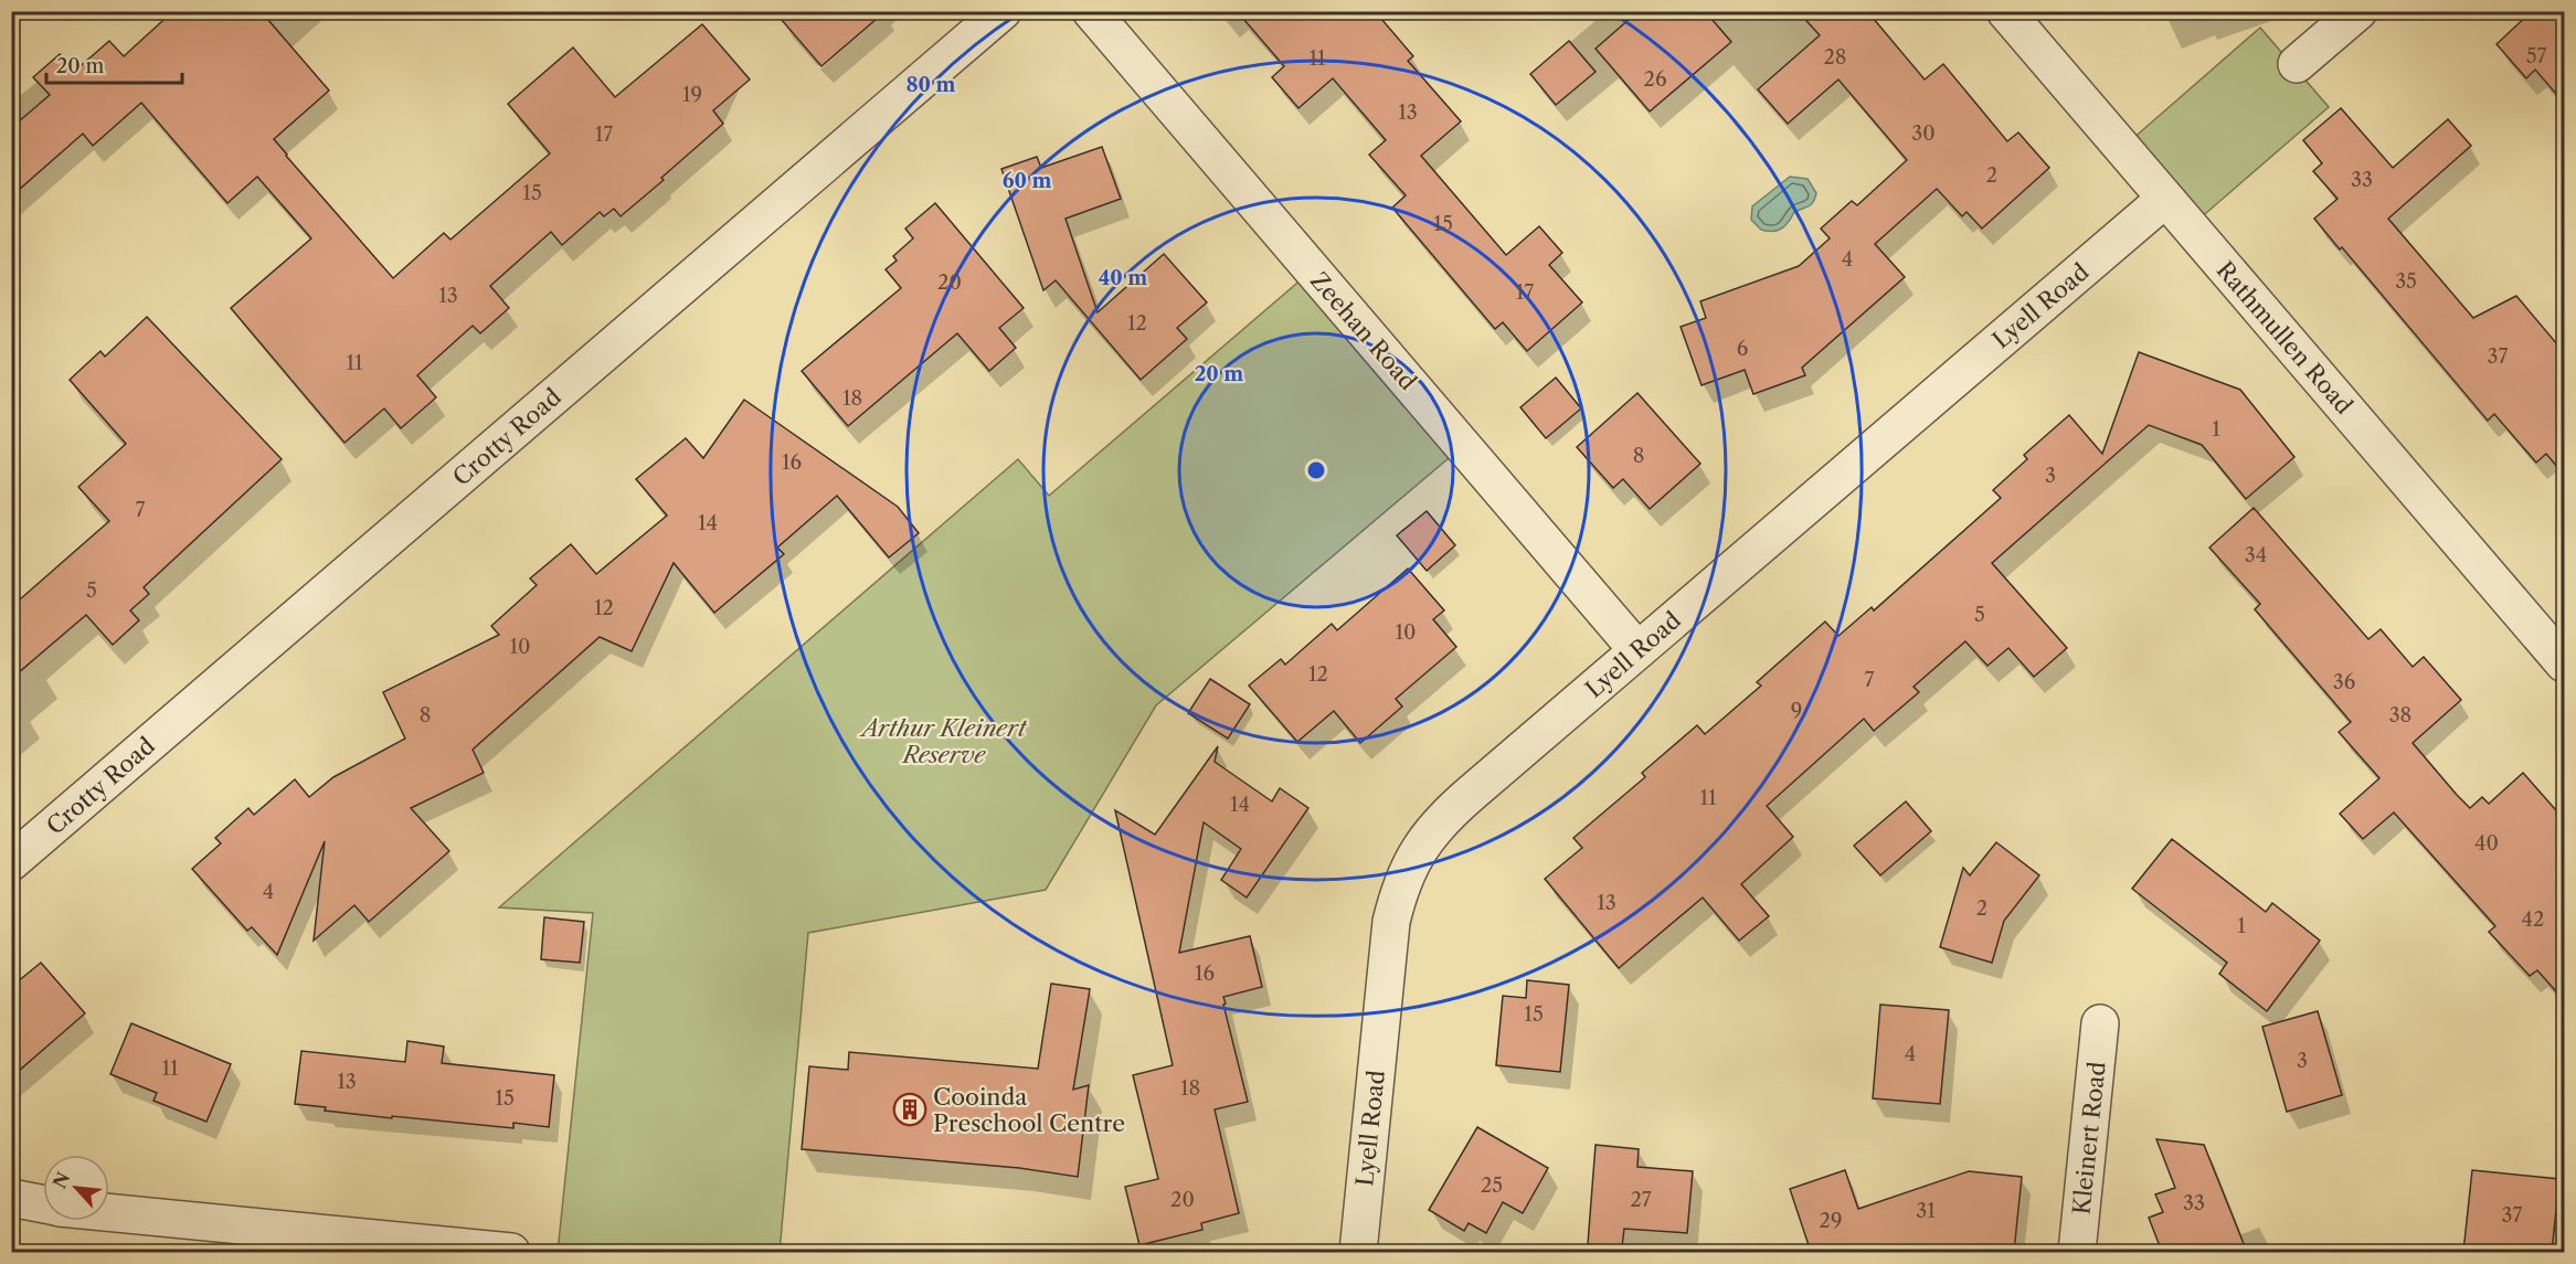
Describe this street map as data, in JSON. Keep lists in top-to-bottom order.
{
  "streets": {
    "street": [
      "Lyell Road",
      "Zeehan Road",
      "Rathmullen Road",
      "Crotty Road",
      "Kleinert Road"
    ]
  },
  "crossings": [
    ["Lyell Road", "Zeehan Road"],
    ["Lyell Road", "Rathmullen Road"]
  ],
  "parks": ["Arthur Kleinert Reserve"],
  "places": {
    "building": ["Cooinda Preschool Centre"]
  },
  "house_numbers": [
    "57",
    "28",
    "11",
    "26",
    "19",
    "13",
    "30",
    "17",
    "2",
    "33",
    "15",
    "15",
    "4",
    "35",
    "20",
    "17",
    "13",
    "12",
    "6",
    "37",
    "11",
    "18",
    "1",
    "8",
    "16",
    "3",
    "7",
    "14",
    "34",
    "5",
    "12",
    "5",
    "10",
    "10",
    "12",
    "7",
    "36",
    "9",
    "8",
    "38",
    "11",
    "14",
    "40",
    "4",
    "13",
    "2",
    "42",
    "1",
    "16",
    "15",
    "4",
    "3",
    "11",
    "13",
    "18",
    "15",
    "25",
    "20",
    "27",
    "33",
    "31",
    "37",
    "29"
  ],
  "scale_bar": "20 m",
  "north": "top left",
  "rings": [
    "80 m",
    "60 m",
    "40 m",
    "20 m"
  ]
}
